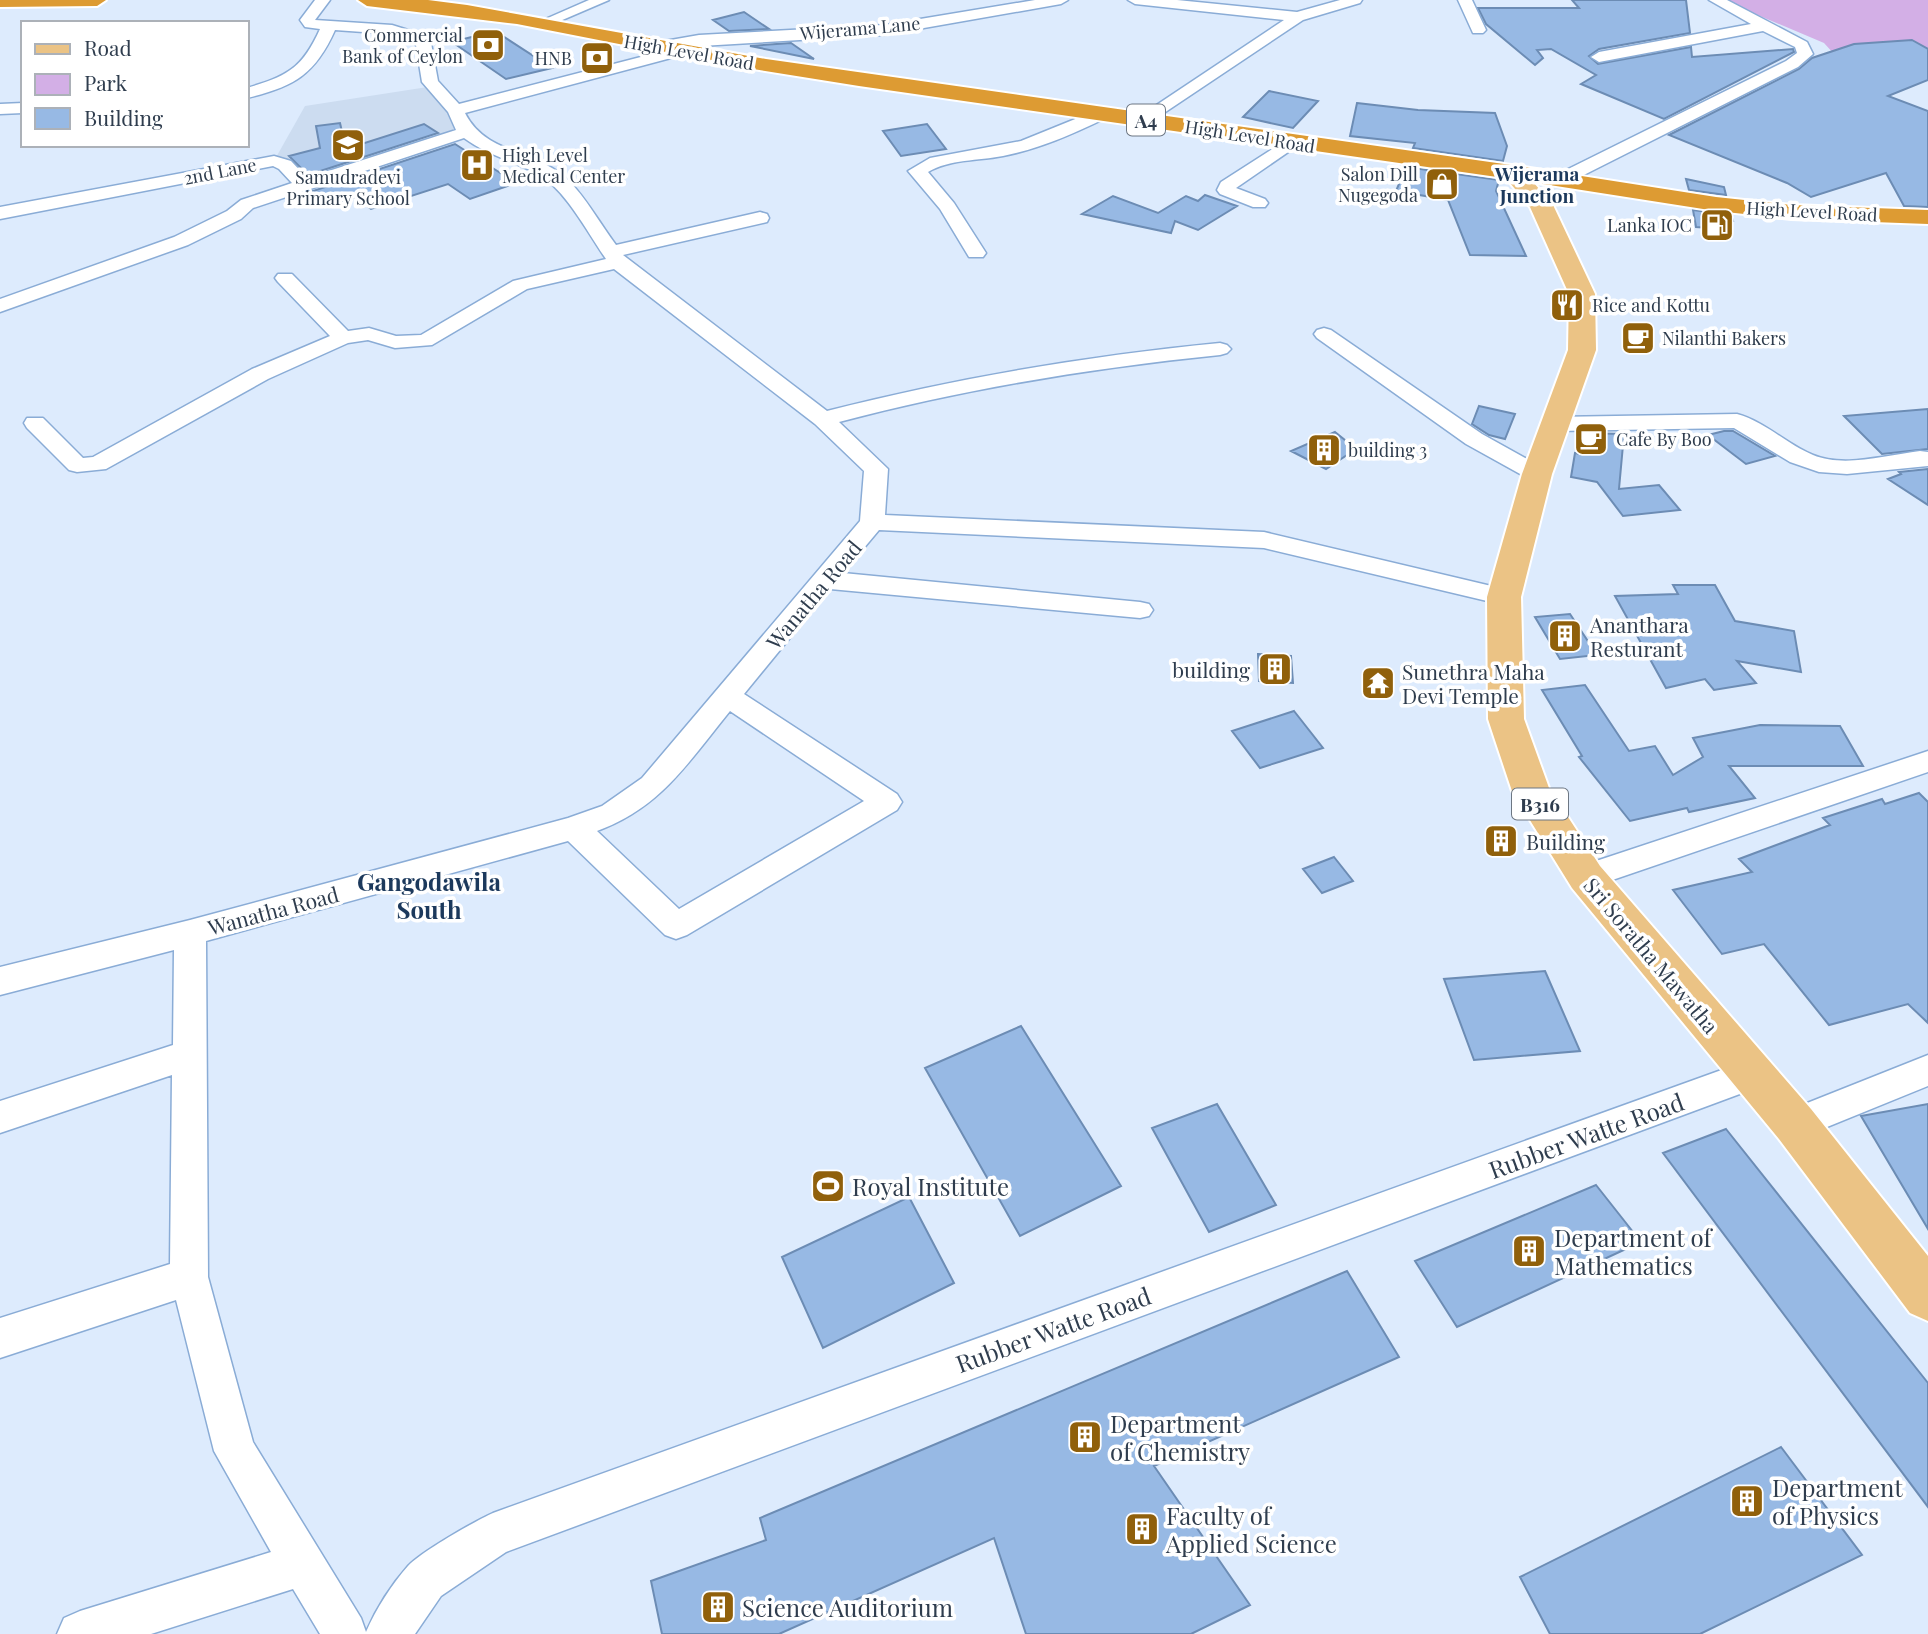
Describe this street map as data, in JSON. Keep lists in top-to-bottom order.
{
  "streets": {
    "highway": ["High Level Road", "A4"],
    "main road": ["B316", "Sri Soratha Mawatha"],
    "street": [
      "Wijerama Lane",
      "2nd Lane",
      "Wanatha Road",
      "Rubber Watte Road"
    ]
  },
  "crossings": [
    ["Wijerama Lane", "High Level Road"],
    ["High Level Road", "Sri Soratha Mawatha"],
    ["Sri Soratha Mawatha", "Rubber Watte Road"]
  ],
  "districts": ["Wijerama Junction", "Gangodawila South"],
  "places": {
    "bank": ["Commercial Bank of Ceylon", "HNB"],
    "school or university": ["Samudradevi Primary School"],
    "hospital": ["High Level Medical Center"],
    "shop": ["Salon Dill Nugegoda"],
    "fuel station": ["Lanka IOC"],
    "restaurant": ["Rice and Kottu"],
    "cafe": ["Nilanthi Bakers", "Cafe By Boo"],
    "building": [
      "building 3",
      "Ananthara Resturant",
      "building",
      "Building",
      "Department of Mathematics",
      "Department of Chemistry",
      "Department of Physics",
      "Faculty of Applied Science",
      "Science Auditorium"
    ],
    "temple": ["Sunethra Maha Devi Temple"],
    "sports": ["Royal Institute"]
  },
  "legend": ["Road", "Park", "Building"]
}
